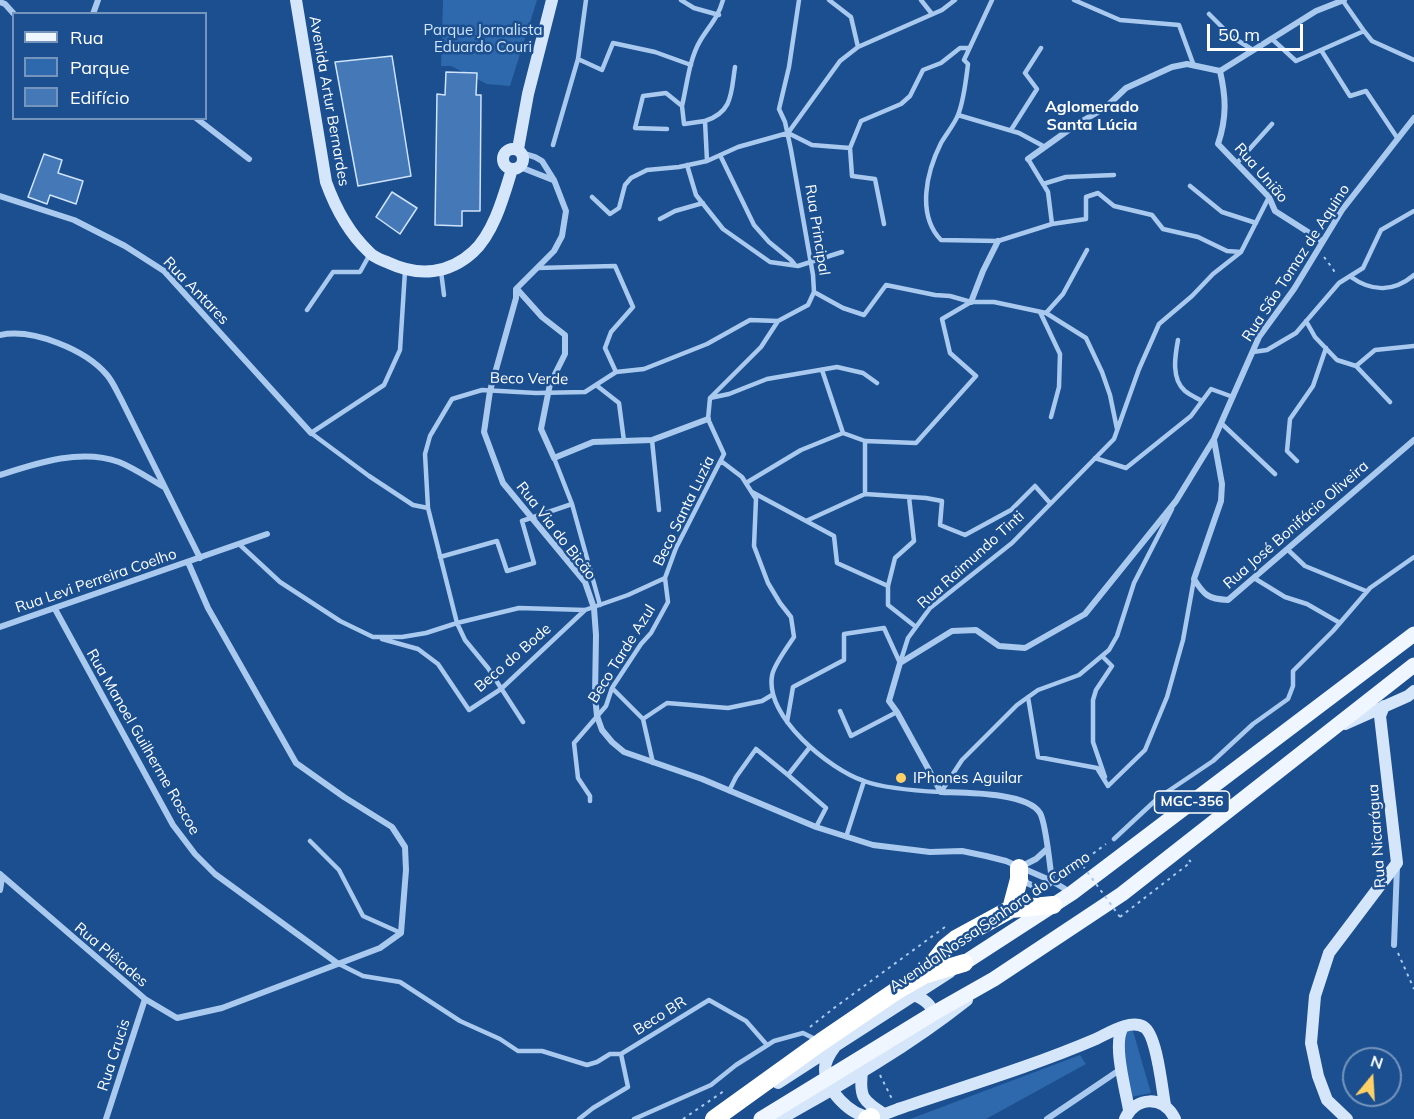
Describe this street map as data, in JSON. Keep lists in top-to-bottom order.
{
  "streets": {
    "highway": ["MGC-356"],
    "main road": ["Avenida Nossa Senhora do Carmo"],
    "street": [
      "Avenida Artur Bernardes",
      "Rua União",
      "Rua São Tomaz de Aquino",
      "Rua Antares",
      "Rua José Bonifácio Oliveira",
      "Rua Via do Bicão",
      "Rua Raimundo Tinti",
      "Rua Levi Perreira Coelho",
      "Rua Manoel Guilherme Roscoe",
      "Rua Nicarágua",
      "Rua Plêiades",
      "Rua Crucis"
    ],
    "lane": [
      "Rua Principal",
      "Beco Verde",
      "Beco Santa Luzia",
      "Beco Tarde Azul",
      "Beco do Bode",
      "Beco BR"
    ]
  },
  "crossings": [
    ["Rua União", "Rua São Tomaz de Aquino"],
    ["Rua União", "Rua Raimundo Tinti"],
    ["Rua Principal", "Beco Verde"],
    ["Rua São Tomaz de Aquino", "Rua Raimundo Tinti"],
    ["Beco Verde", "Beco Santa Luzia"],
    ["Beco Verde", "Rua Via do Bicão"],
    ["Beco Verde", "Beco do Bode"],
    ["Beco Santa Luzia", "Rua Via do Bicão"],
    ["Beco Santa Luzia", "Beco Tarde Azul"],
    ["Beco Santa Luzia", "Beco do Bode"],
    ["Rua Via do Bicão", "Beco Tarde Azul"],
    ["Rua Via do Bicão", "Avenida Nossa Senhora do Carmo"],
    ["Rua Levi Perreira Coelho", "Rua Manoel Guilherme Roscoe"],
    ["Rua Manoel Guilherme Roscoe", "Rua Plêiades"],
    ["MGC-356", "Avenida Nossa Senhora do Carmo"],
    ["Rua Plêiades", "Rua Crucis"]
  ],
  "districts": ["Aglomerado Santa Lúcia"],
  "parks": ["Parque Jornalista Eduardo Couri"],
  "places": ["IPhones Aguilar"],
  "legend": ["Rua", "Parque", "Edifício"],
  "scale_bar": "50 m",
  "north": "top"
}
